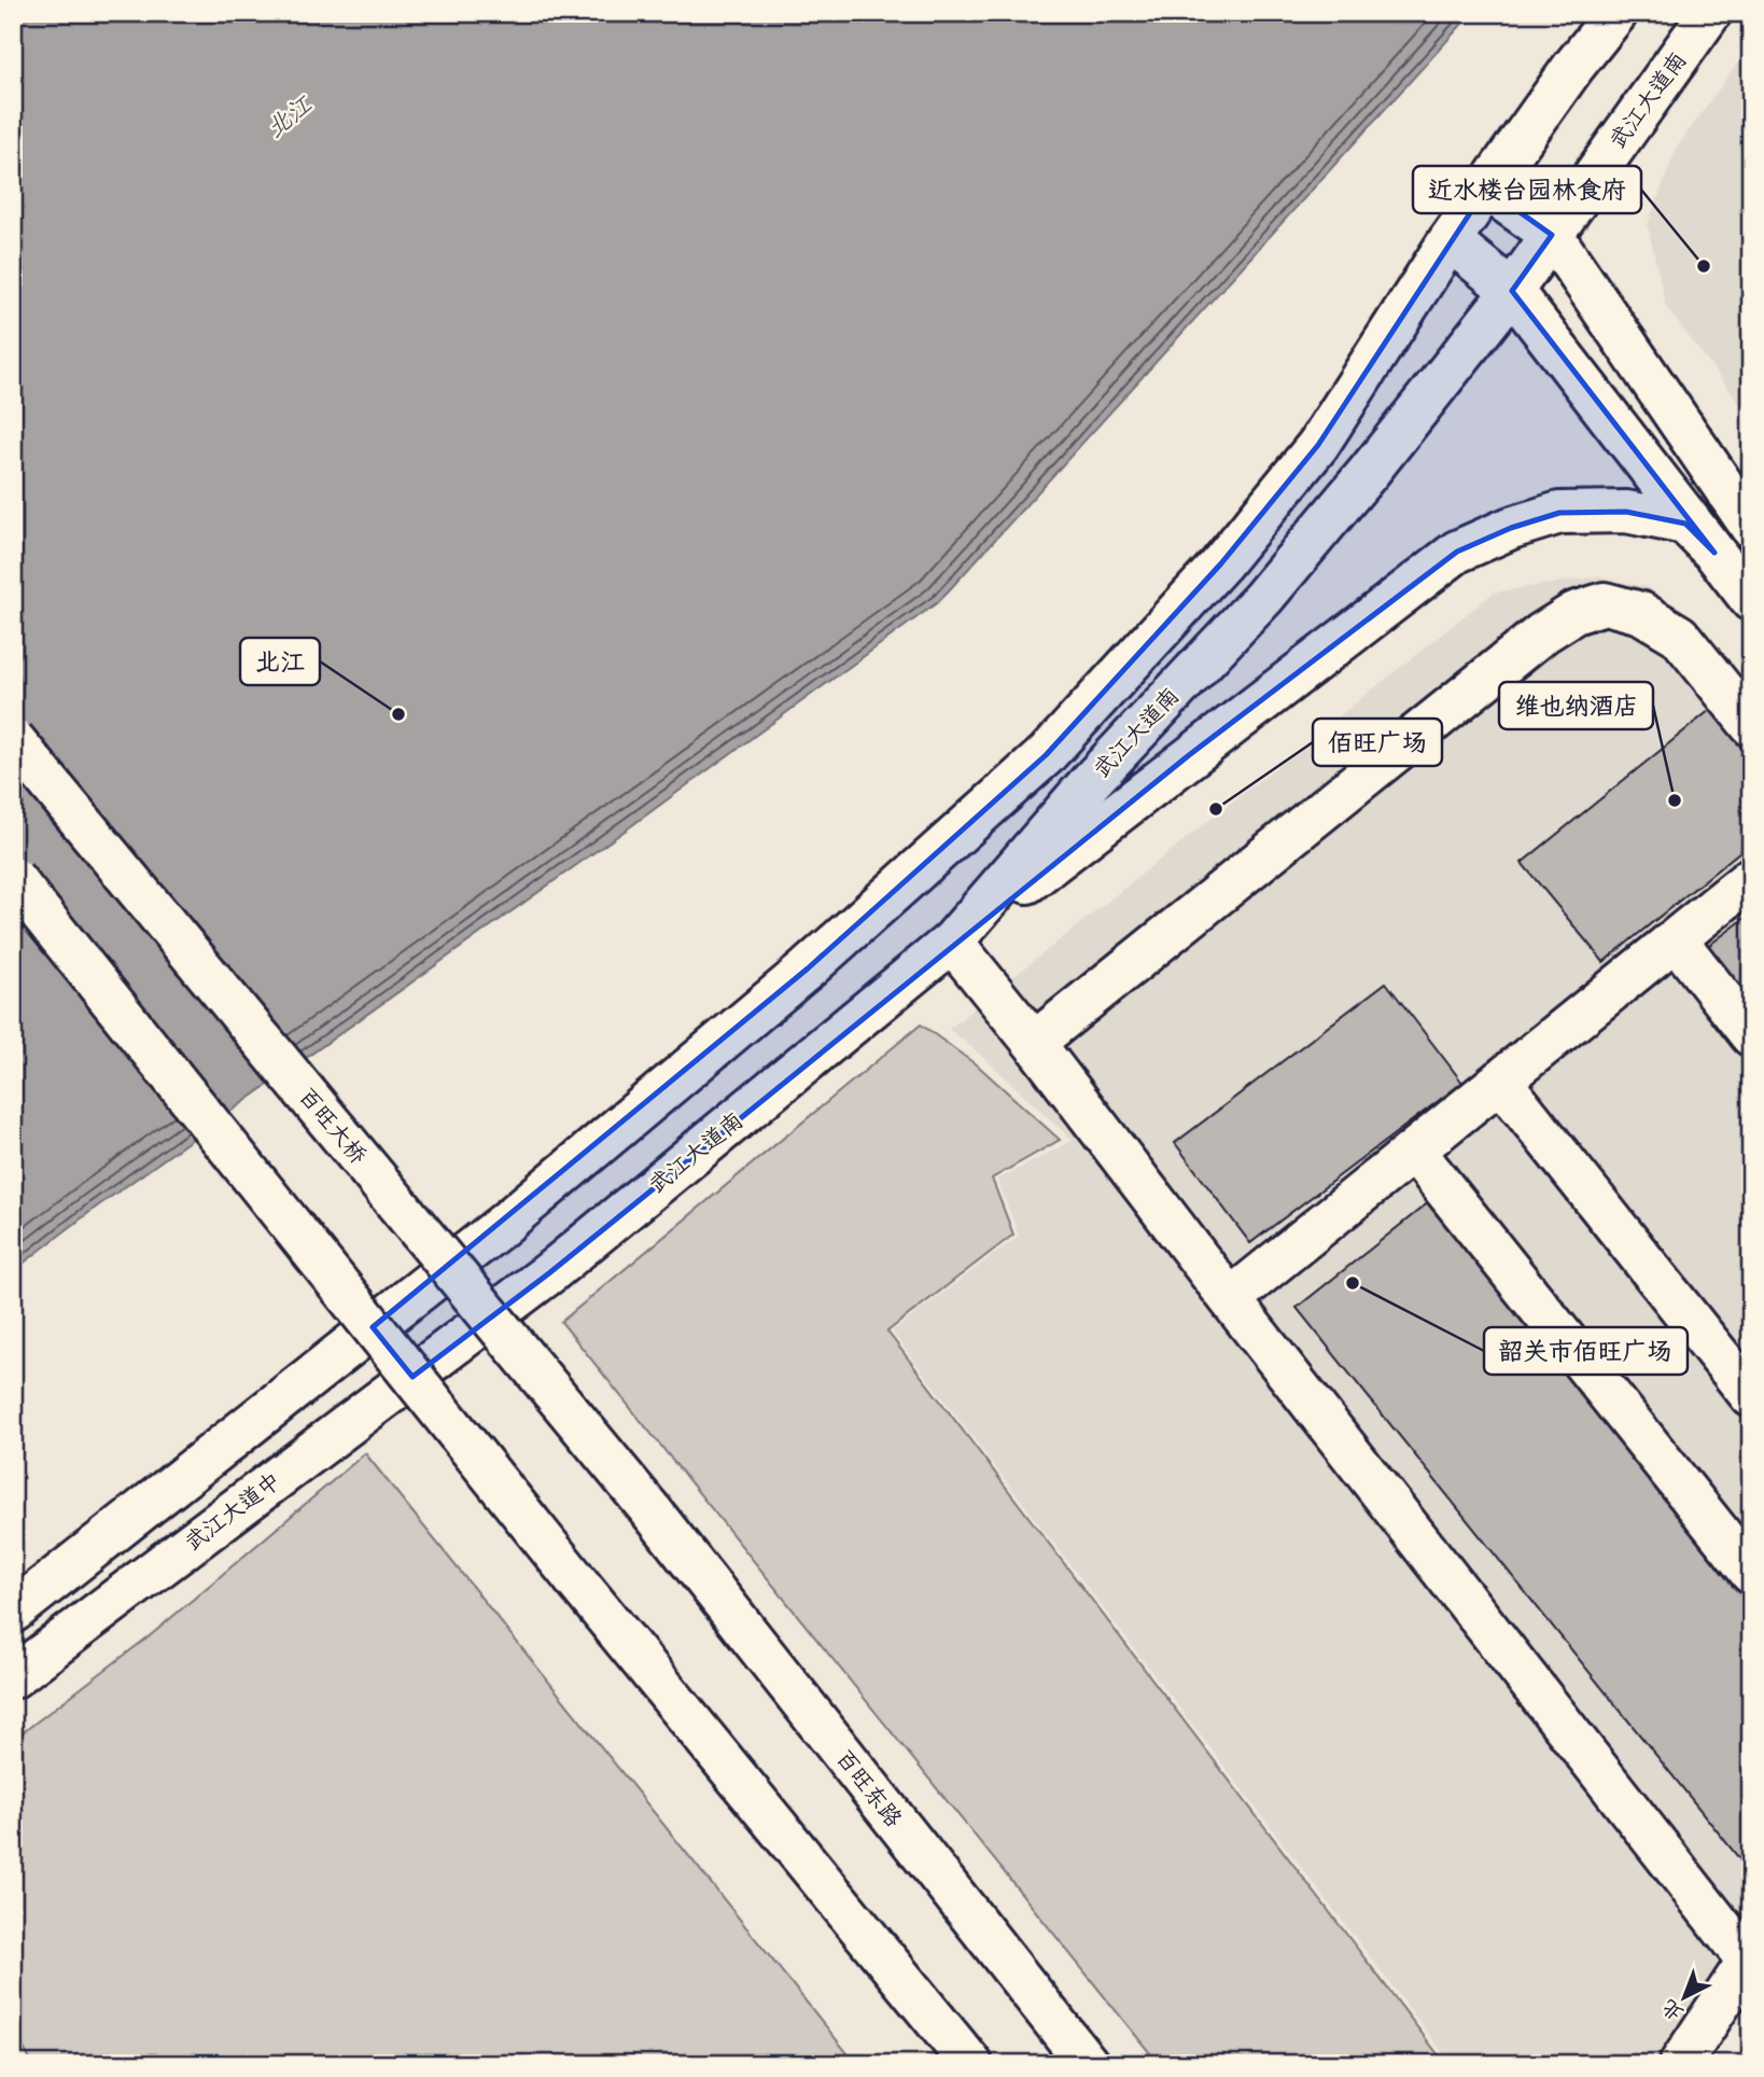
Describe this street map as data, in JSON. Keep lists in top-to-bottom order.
{
  "streets": {
    "main road": [
      "武江大道南",
      "百旺大桥",
      "武江大道中",
      "百旺东路"
    ]
  },
  "crossings": [
    ["武江大道南", "武江大道中"],
    ["百旺大桥", "百旺东路"]
  ],
  "water": ["北江"],
  "places": [
    "近水楼台园林食府",
    "北江",
    "维也纳酒店",
    "佰旺广场",
    "韶关市佰旺广场"
  ],
  "north": "bottom left"
}
